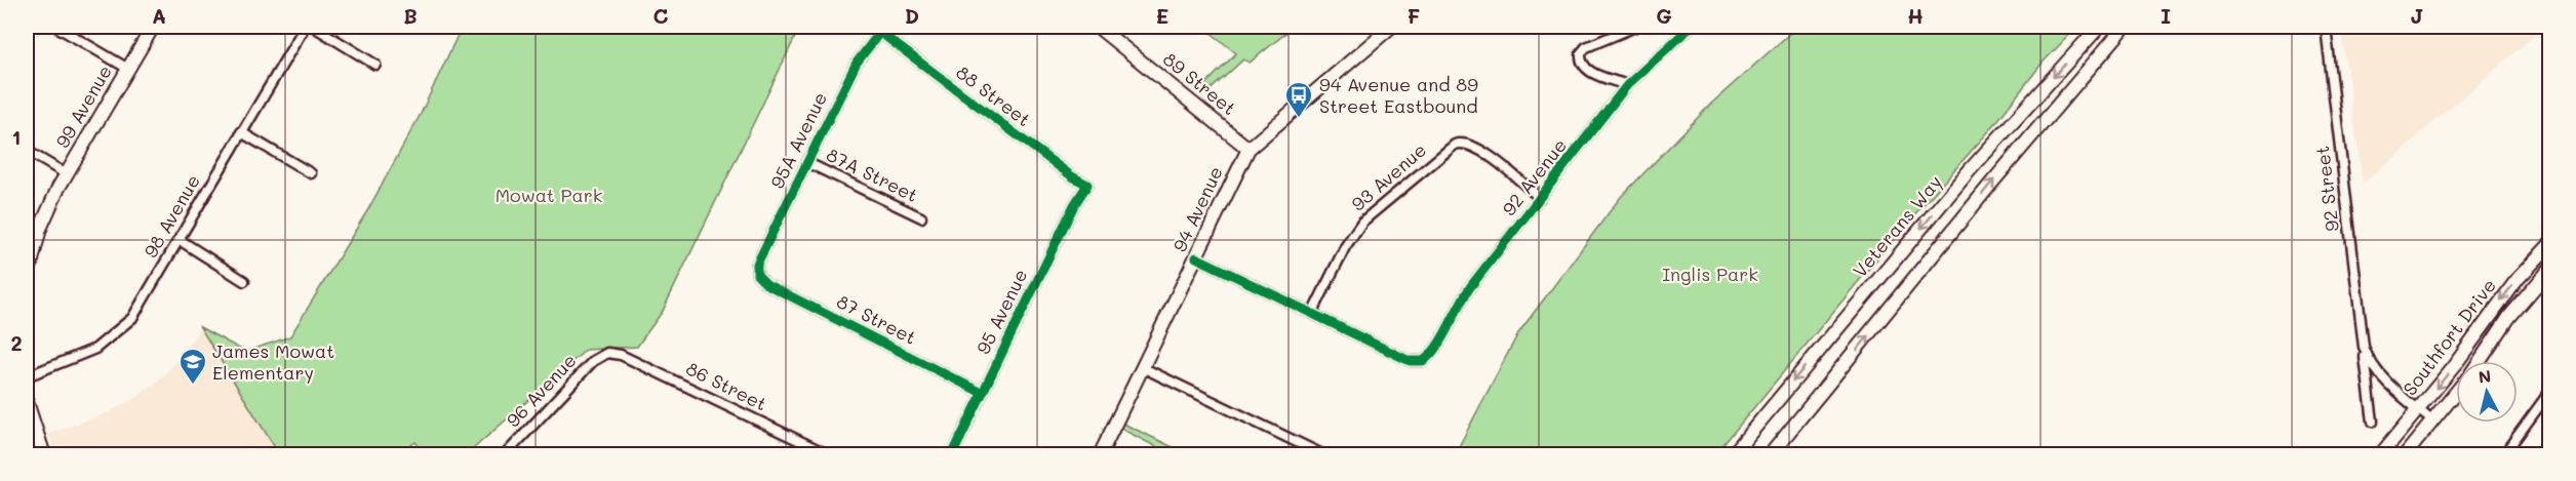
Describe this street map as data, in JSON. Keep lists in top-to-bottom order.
{
  "streets": {
    "main road": [
      "89 Street",
      "99 Avenue",
      "94 Avenue",
      "Veterans Way",
      "Southfort Drive"
    ],
    "street": [
      "88 Street",
      "95A Avenue",
      "87A Street",
      "93 Avenue",
      "92 Avenue",
      "92 Street",
      "98 Avenue",
      "95 Avenue",
      "87 Street",
      "86 Street",
      "96 Avenue"
    ]
  },
  "crossings": [
    ["89 Street", "94 Avenue"],
    ["88 Street", "95A Avenue"],
    ["88 Street", "95 Avenue"],
    ["95A Avenue", "87A Street"],
    ["95A Avenue", "87 Street"],
    ["93 Avenue", "92 Avenue"],
    ["92 Street", "Southfort Drive"],
    ["95 Avenue", "87 Street"],
    ["86 Street", "96 Avenue"]
  ],
  "parks": ["Mowat Park", "Inglis Park"],
  "places": {
    "bus stop": ["94 Avenue and 89 Street Eastbound"],
    "school or university": ["James Mowat Elementary"]
  },
  "north": "top",
  "grid": {
    "columns": [
      "A",
      "B",
      "C",
      "D",
      "E",
      "F",
      "G",
      "H",
      "I",
      "J"
    ],
    "rows": ["1", "2"]
  }
}
